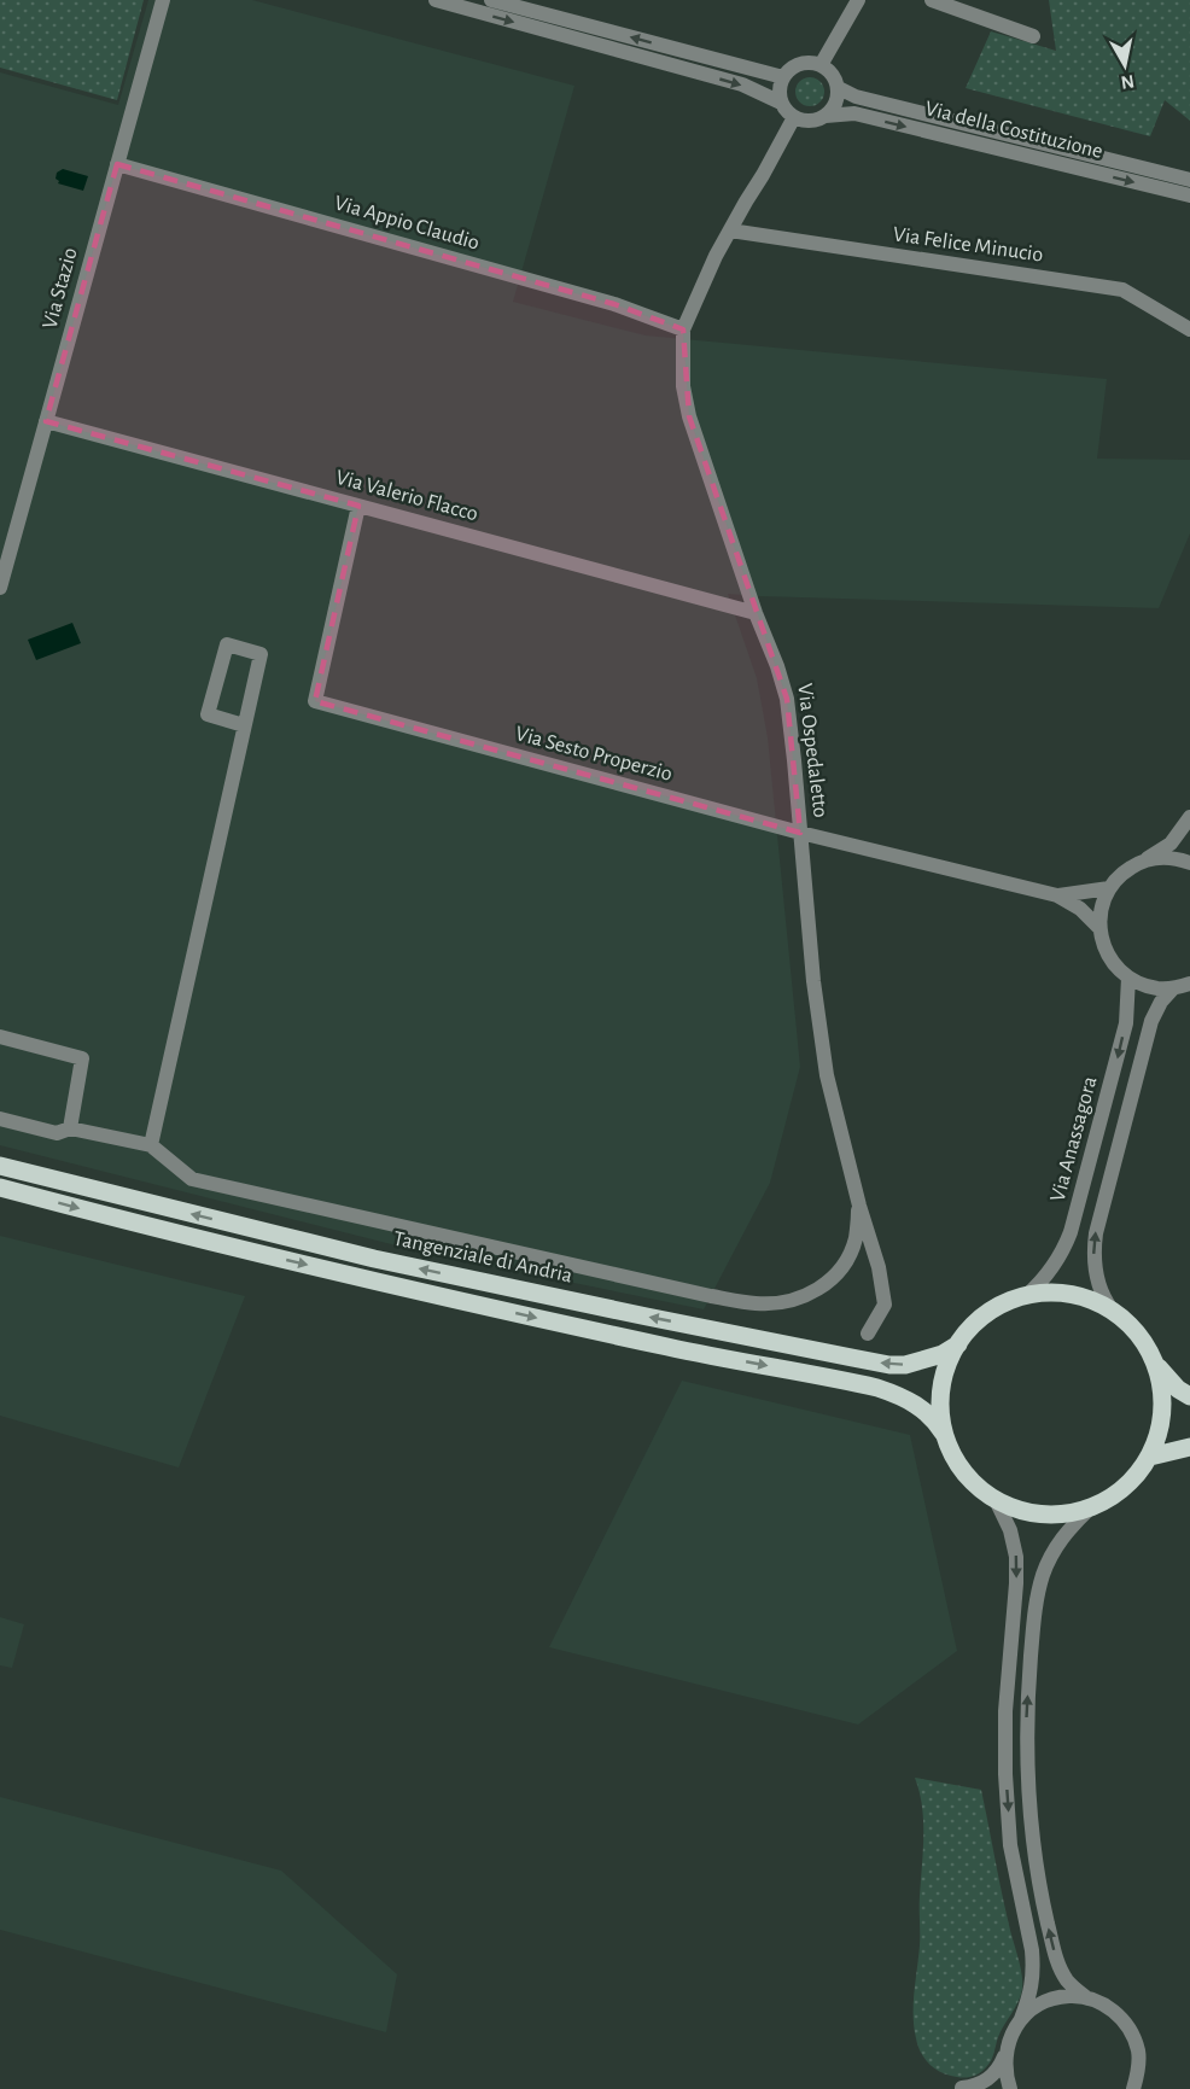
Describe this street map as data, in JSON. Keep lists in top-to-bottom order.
{
  "streets": {
    "main road": ["Tangenziale di Andria"],
    "street": [
      "Via della Costituzione",
      "Via Appio Claudio",
      "Via Felice Minucio",
      "Via Stazio",
      "Via Valerio Flacco",
      "Via Ospedaletto",
      "Via Sesto Properzio",
      "Via Anassagora"
    ]
  },
  "crossings": [
    ["Via della Costituzione", "Via Ospedaletto"],
    ["Via Appio Claudio", "Via Stazio"],
    ["Via Appio Claudio", "Via Ospedaletto"],
    ["Via Felice Minucio", "Via Ospedaletto"],
    ["Via Stazio", "Via Valerio Flacco"],
    ["Via Valerio Flacco", "Via Ospedaletto"],
    ["Via Valerio Flacco", "Via Sesto Properzio"],
    ["Via Ospedaletto", "Via Sesto Properzio"],
    ["Via Anassagora", "Tangenziale di Andria"]
  ],
  "north": "bottom"
}
